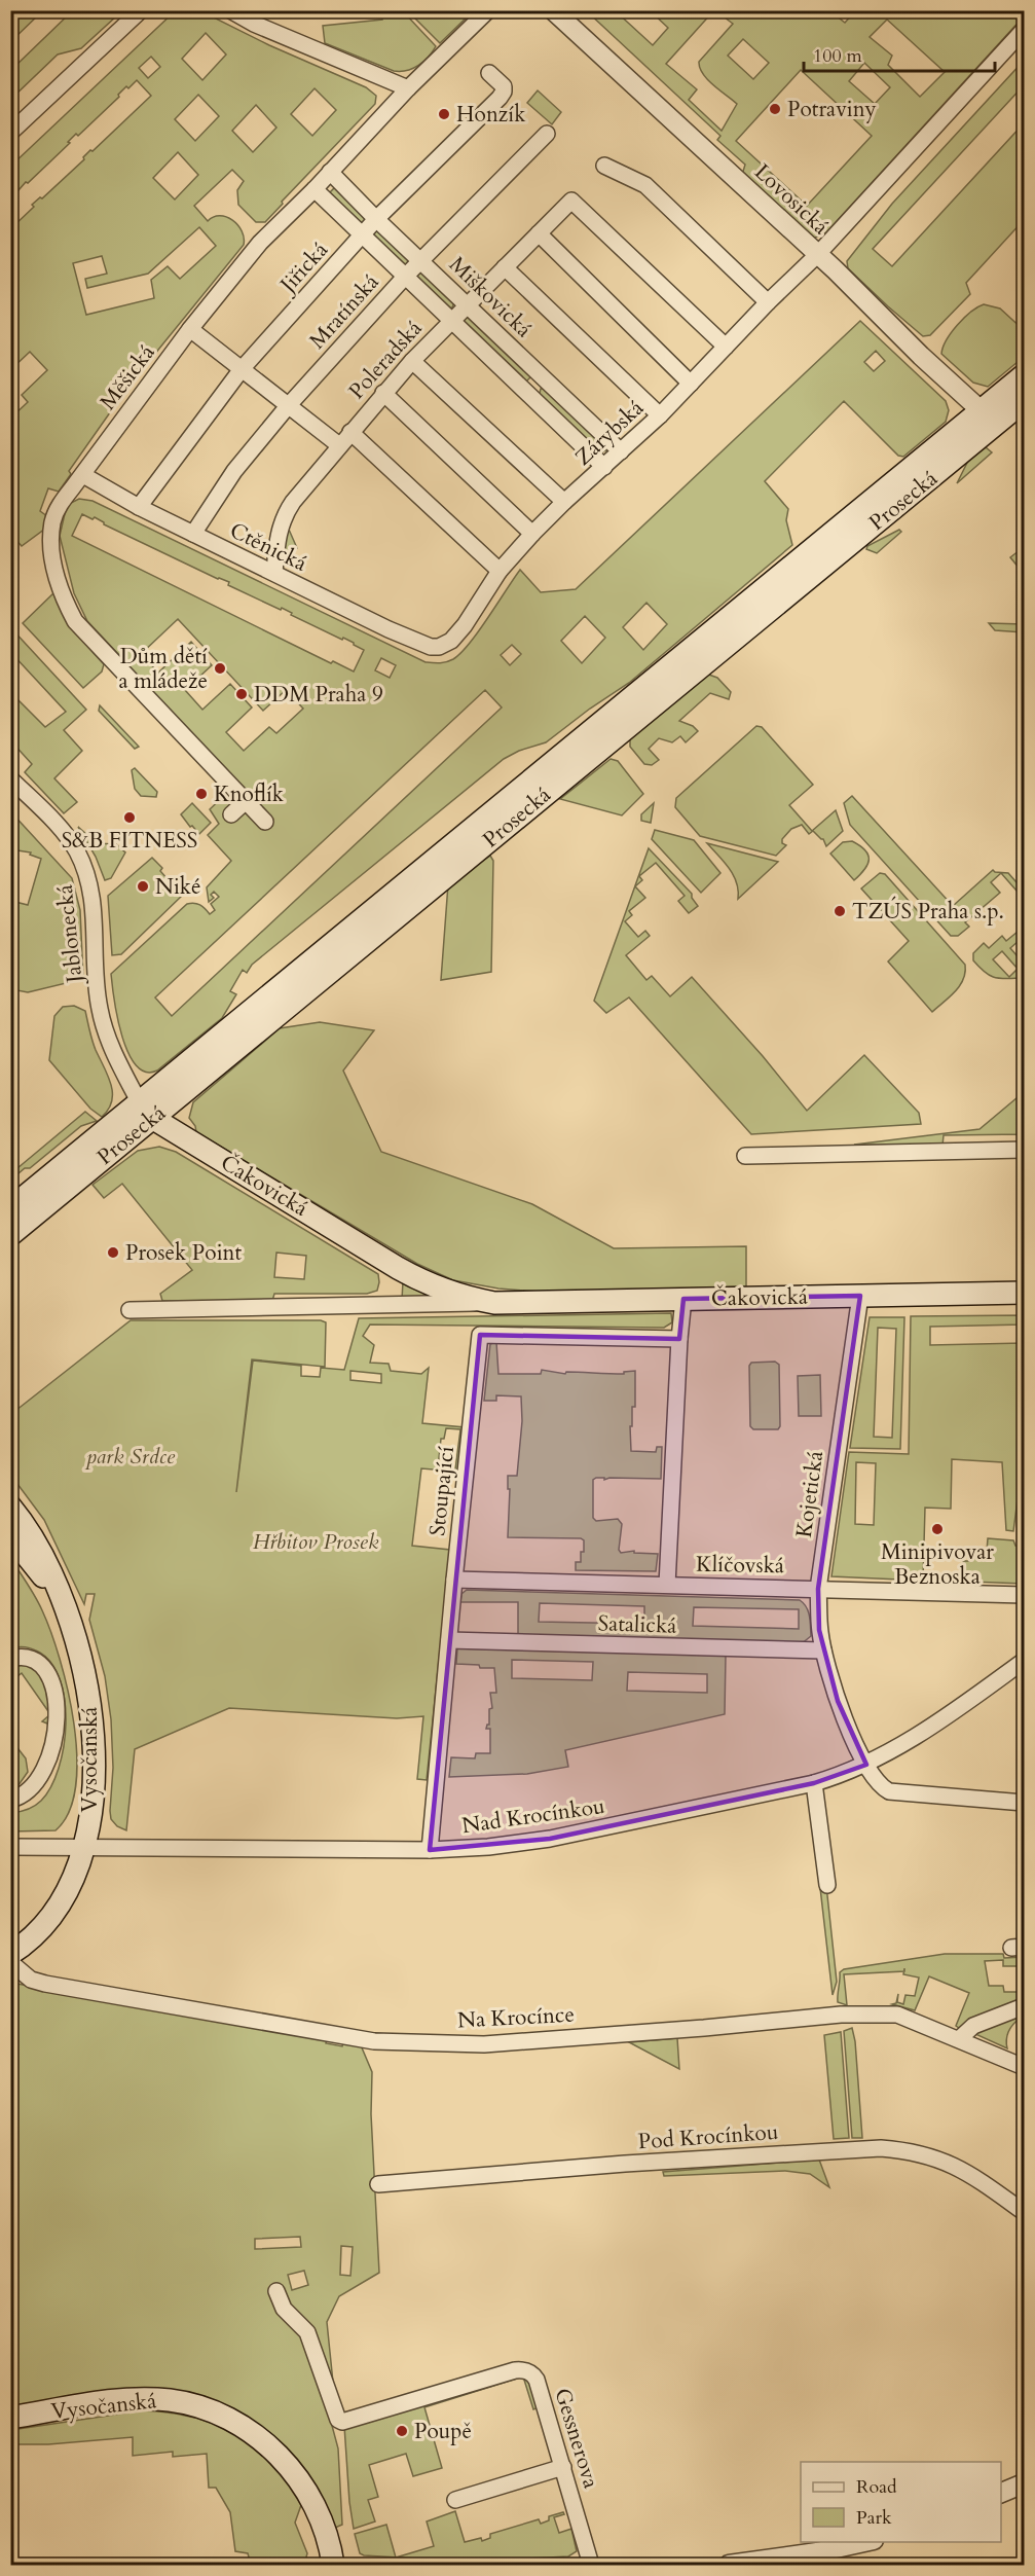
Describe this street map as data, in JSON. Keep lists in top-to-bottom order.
{
  "streets": {
    "main road": ["Prosecká", "Čakovická", "Vysočanská"],
    "street": [
      "Lovosická",
      "Jiřická",
      "Miškovická",
      "Mratínská",
      "Poleradská",
      "Měšická",
      "Zárybská",
      "Ctěnická",
      "Jablonecká",
      "Stoupající",
      "Kojetická",
      "Klíčovská",
      "Satalická",
      "Nad Krocínkou",
      "Na Krocínce",
      "Pod Krocínkou",
      "Gessnerova"
    ]
  },
  "crossings": [
    ["Lovosická", "Zárybská"],
    ["Lovosická", "Prosecká"],
    ["Jiřická", "Miškovická"],
    ["Jiřická", "Ctěnická"],
    ["Miškovická", "Mratínská"],
    ["Miškovická", "Poleradská"],
    ["Miškovická", "Měšická"],
    ["Miškovická", "Zárybská"],
    ["Mratínská", "Ctěnická"],
    ["Poleradská", "Zárybská"],
    ["Poleradská", "Ctěnická"],
    ["Měšická", "Ctěnická"],
    ["Zárybská", "Ctěnická"],
    ["Prosecká", "Jablonecká"],
    ["Prosecká", "Čakovická"],
    ["Jablonecká", "Čakovická"],
    ["Čakovická", "Kojetická"],
    ["Stoupající", "Klíčovská"],
    ["Stoupající", "Satalická"],
    ["Stoupající", "Nad Krocínkou"],
    ["Kojetická", "Klíčovská"],
    ["Kojetická", "Satalická"],
    ["Kojetická", "Nad Krocínkou"],
    ["Vysočanská", "Nad Krocínkou"]
  ],
  "parks": ["park Srdce", "Hřbitov Prosek"],
  "places": [
    "Potraviny",
    "Honzík",
    "Dům dětí a mládeže",
    "DDM Praha 9",
    "Knoflík",
    "S&B FITNESS",
    "Niké",
    "TZÚS Praha s.p.",
    "Prosek Point",
    "Minipivovar Beznoska",
    "Poupě"
  ],
  "legend": ["Road", "Park"],
  "scale_bar": "100 m"
}
